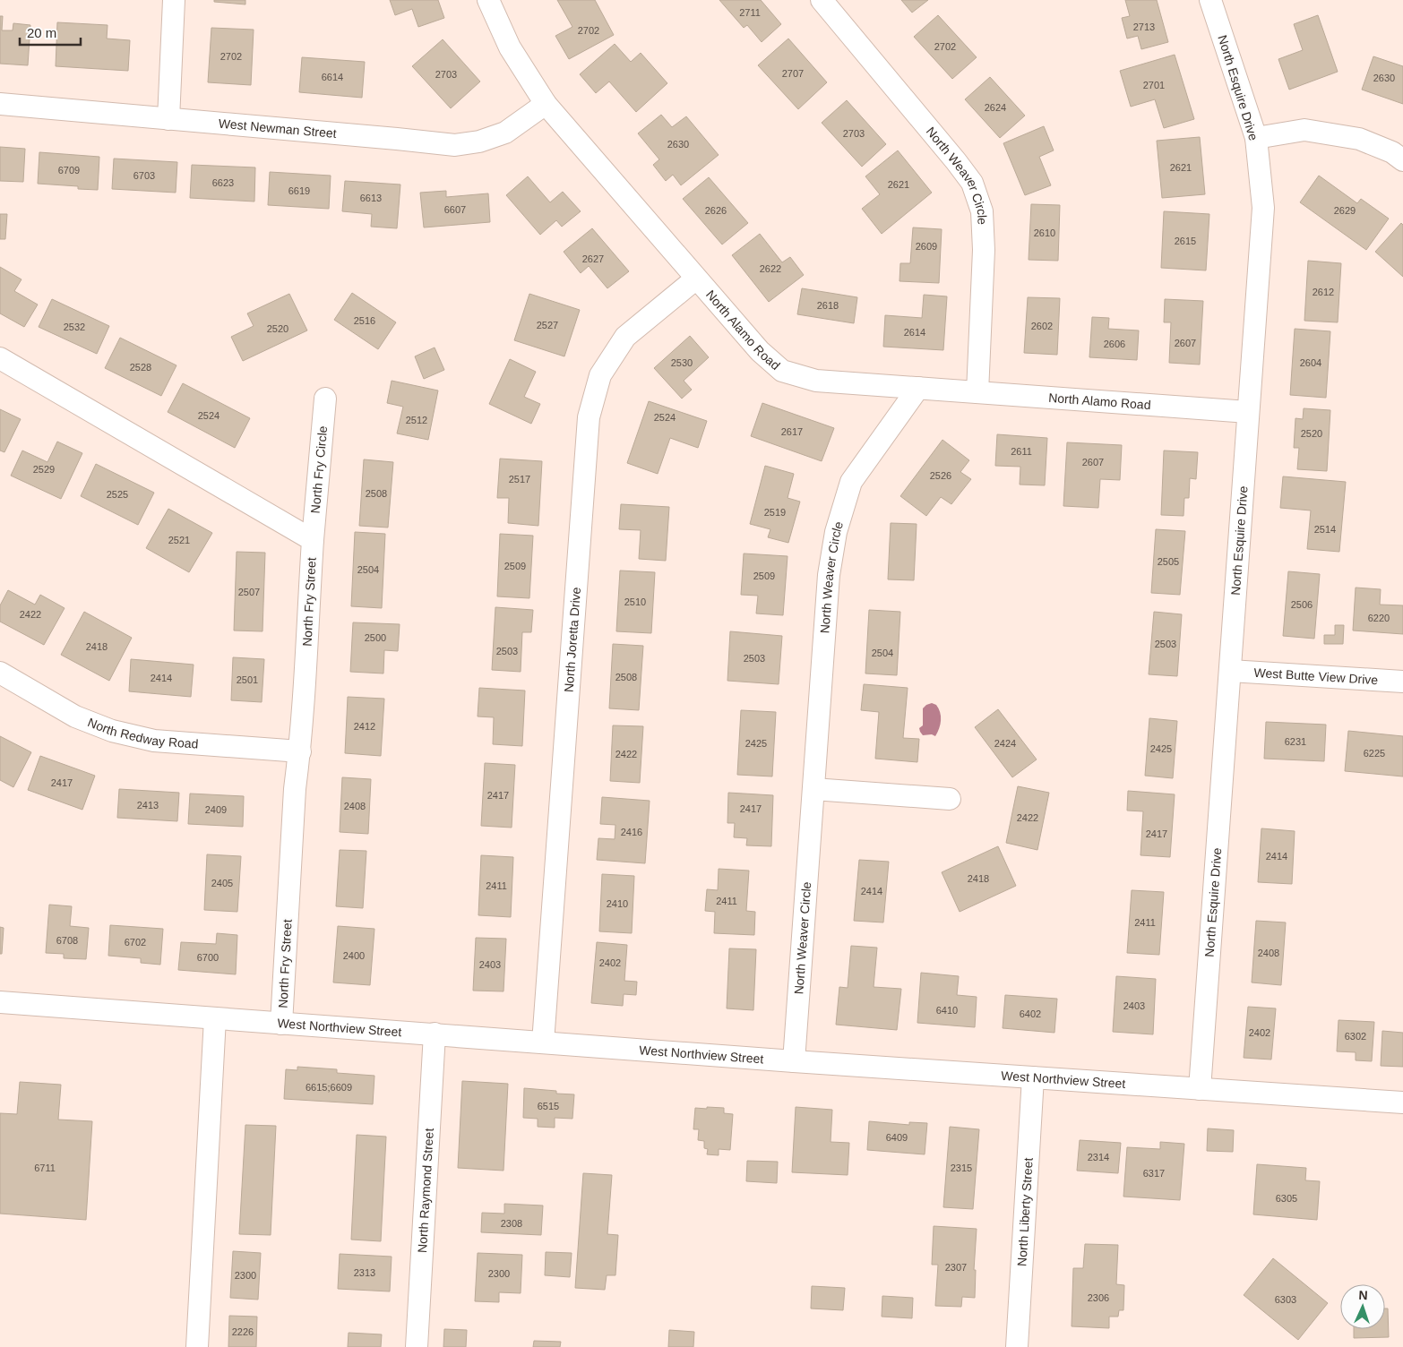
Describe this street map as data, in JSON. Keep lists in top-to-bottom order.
{
  "streets": {
    "street": [
      "North Esquire Drive",
      "West Newman Street",
      "North Weaver Circle",
      "North Alamo Road",
      "North Fry Circle",
      "North Fry Street",
      "North Joretta Drive",
      "West Butte View Drive",
      "North Redway Road",
      "West Northview Street",
      "North Raymond Street",
      "North Liberty Street"
    ]
  },
  "crossings": [
    ["North Esquire Drive", "North Alamo Road"],
    ["North Esquire Drive", "West Butte View Drive"],
    ["North Esquire Drive", "West Northview Street"],
    ["West Newman Street", "North Alamo Road"],
    ["North Weaver Circle", "North Alamo Road"],
    ["North Weaver Circle", "West Northview Street"],
    ["North Alamo Road", "North Joretta Drive"],
    ["North Fry Circle", "North Fry Street"],
    ["North Fry Street", "North Redway Road"],
    ["North Fry Street", "West Northview Street"],
    ["North Joretta Drive", "West Northview Street"],
    ["West Northview Street", "North Raymond Street"],
    ["West Northview Street", "North Liberty Street"]
  ],
  "house_numbers": [
    "2711",
    "2713",
    "2702",
    "2702",
    "2702",
    "2707",
    "2703",
    "6614",
    "2630",
    "2701",
    "2624",
    "2703",
    "2630",
    "2621",
    "6709",
    "6703",
    "6623",
    "2621",
    "6619",
    "6613",
    "6607",
    "2626",
    "2629",
    "2610",
    "2615",
    "2609",
    "2627",
    "2622",
    "2612",
    "2618",
    "2516",
    "2527",
    "2602",
    "2532",
    "2520",
    "2614",
    "2607",
    "2606",
    "2530",
    "2604",
    "2528",
    "2524",
    "2524",
    "2512",
    "2617",
    "2520",
    "2611",
    "2607",
    "2529",
    "2526",
    "2517",
    "2508",
    "2525",
    "2519",
    "2514",
    "2521",
    "2505",
    "2509",
    "2504",
    "2509",
    "2507",
    "2510",
    "2506",
    "2422",
    "6220",
    "2500",
    "2503",
    "2418",
    "2503",
    "2504",
    "2503",
    "2508",
    "2414",
    "2501",
    "2412",
    "6231",
    "2425",
    "2424",
    "2425",
    "6225",
    "2422",
    "2417",
    "2417",
    "2413",
    "2408",
    "2417",
    "2409",
    "2422",
    "2416",
    "2417",
    "2414",
    "2418",
    "2405",
    "2411",
    "2414",
    "2411",
    "2410",
    "2411",
    "6708",
    "6702",
    "2408",
    "2400",
    "6700",
    "2402",
    "2403",
    "2403",
    "6410",
    "6402",
    "2402",
    "6302",
    "6615;6609",
    "6515",
    "6409",
    "2314",
    "6711",
    "2315",
    "6317",
    "6305",
    "2308",
    "2307",
    "2313",
    "2300",
    "2300",
    "2306",
    "6303",
    "2226"
  ],
  "scale_bar": "20 m",
  "north": "top"
}
